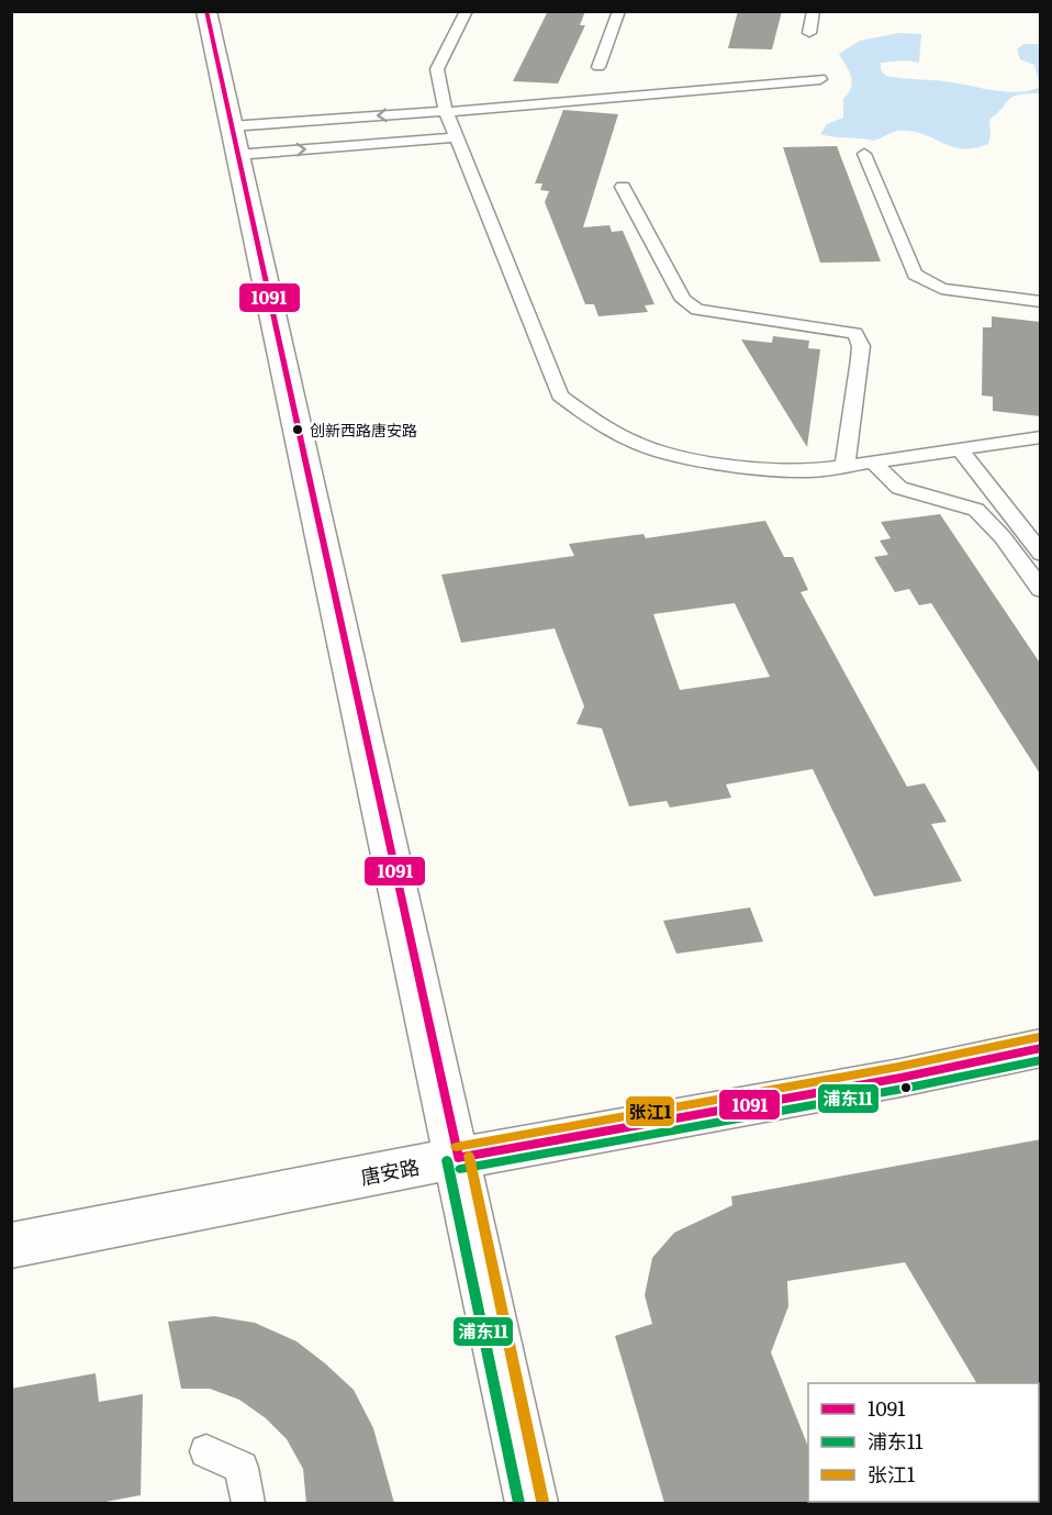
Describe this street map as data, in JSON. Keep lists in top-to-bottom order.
{
  "streets": {
    "street": ["唐安路"]
  },
  "places": ["创新西路唐安路"],
  "lines": ["transit line 1091", "transit line 张江1", "transit line 浦东11"],
  "legend": ["1091", "浦东11", "张江1"]
}
